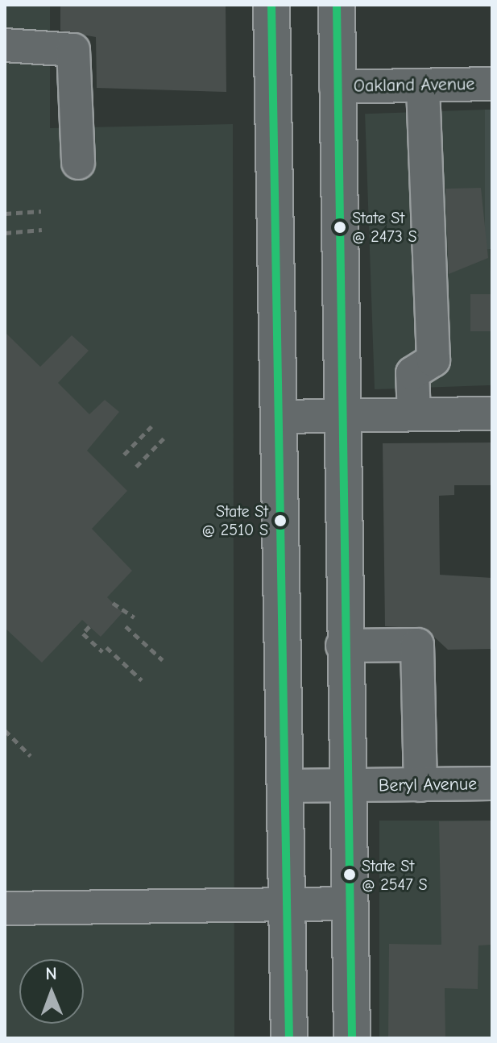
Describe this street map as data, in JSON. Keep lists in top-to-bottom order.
{
  "streets": {
    "street": ["Oakland Avenue", "Beryl Avenue"]
  },
  "places": ["State St @ 2473 S", "State St @ 2510 S", "State St @ 2547 S"],
  "north": "top"
}
